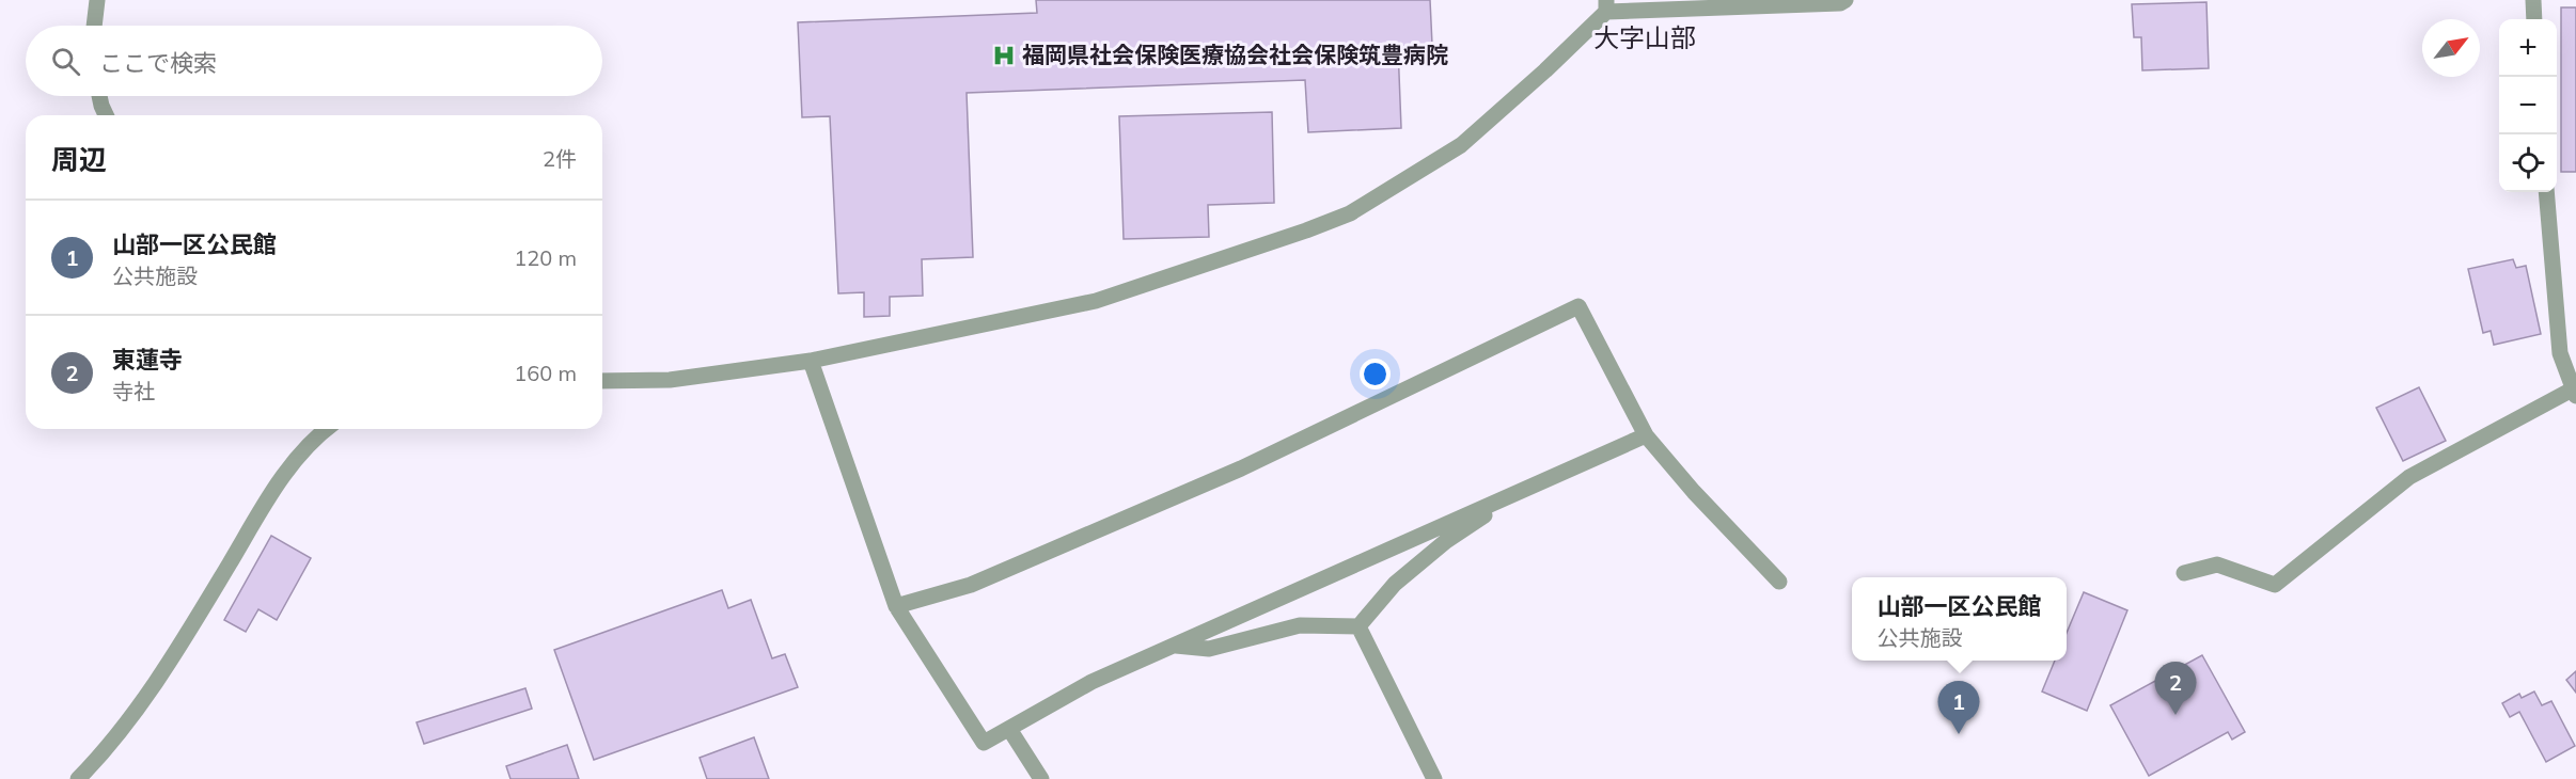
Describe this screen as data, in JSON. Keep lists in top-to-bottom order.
{
  "districts": ["大字山部"],
  "places": {
    "hospital": ["福岡県社会保険医療協会社会保険筑豊病院"]
  },
  "north": "top right",
  "page": {
    "map_buttons": ["+", "−"],
    "search": "ここで検索",
    "heading": ["周辺", "2件"],
    "list": [
      {
        "mark": "1",
        "name": "山部一区公民館",
        "note": "公共施設",
        "value": "120 m"
      },
      {
        "mark": "2",
        "name": "東蓮寺",
        "note": "寺社",
        "value": "160 m"
      }
    ],
    "popup": ["山部一区公民館", "公共施設"],
    "pins": ["2", "1"]
  }
}
